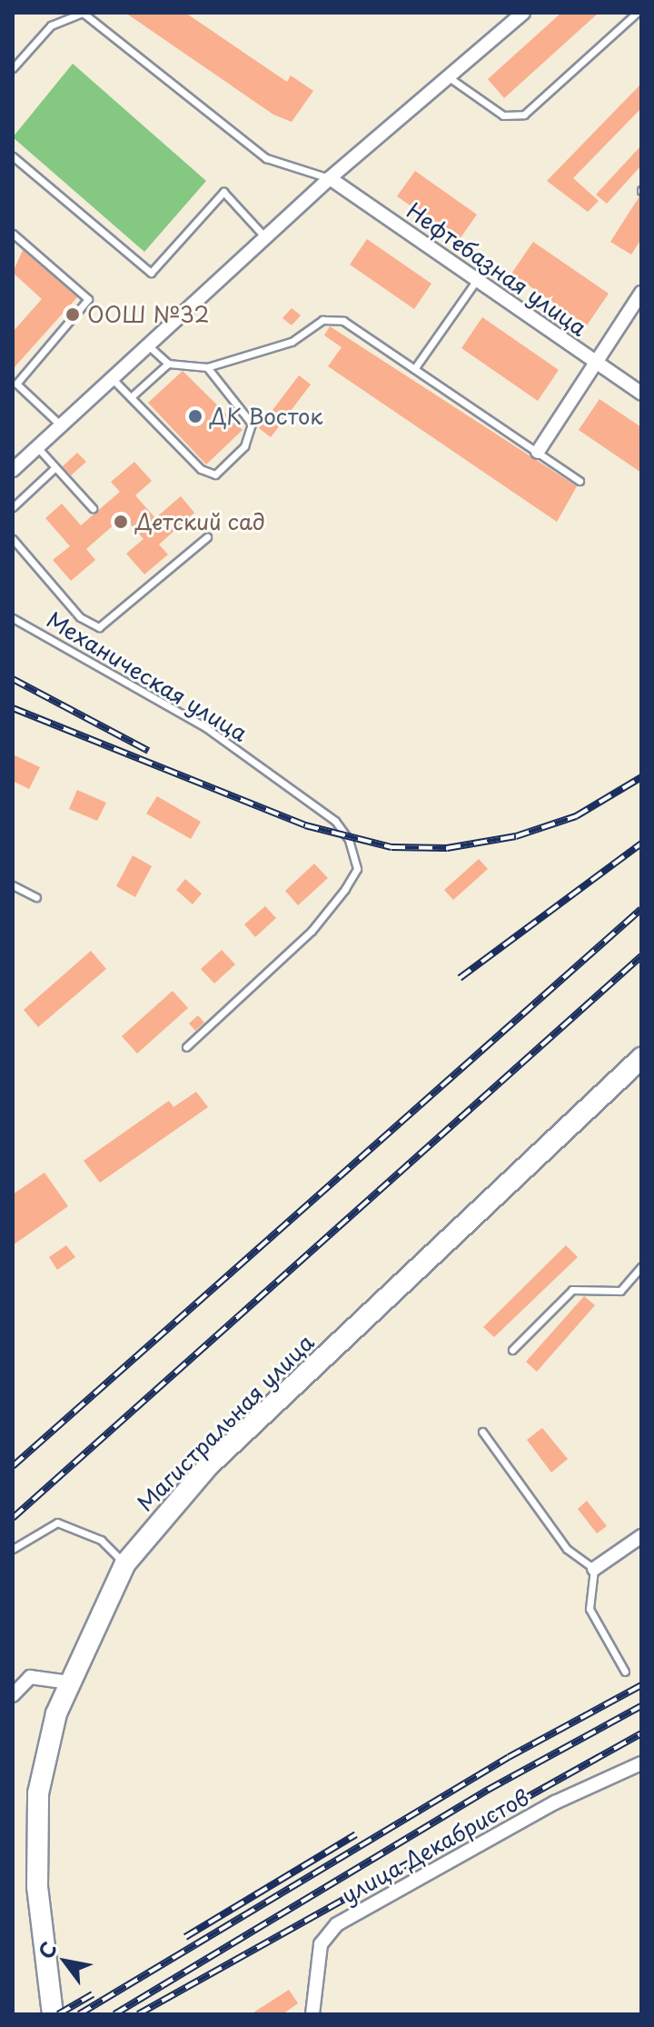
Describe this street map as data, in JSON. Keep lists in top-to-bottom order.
{
  "streets": {
    "main road": ["Магистральная улица"],
    "street": ["Нефтебазная улица", "улица Декабристов"],
    "lane": ["Механическая улица"]
  },
  "places": ["ООШ №32", "ДК Восток", "Детский сад"],
  "north": "top left"
}
